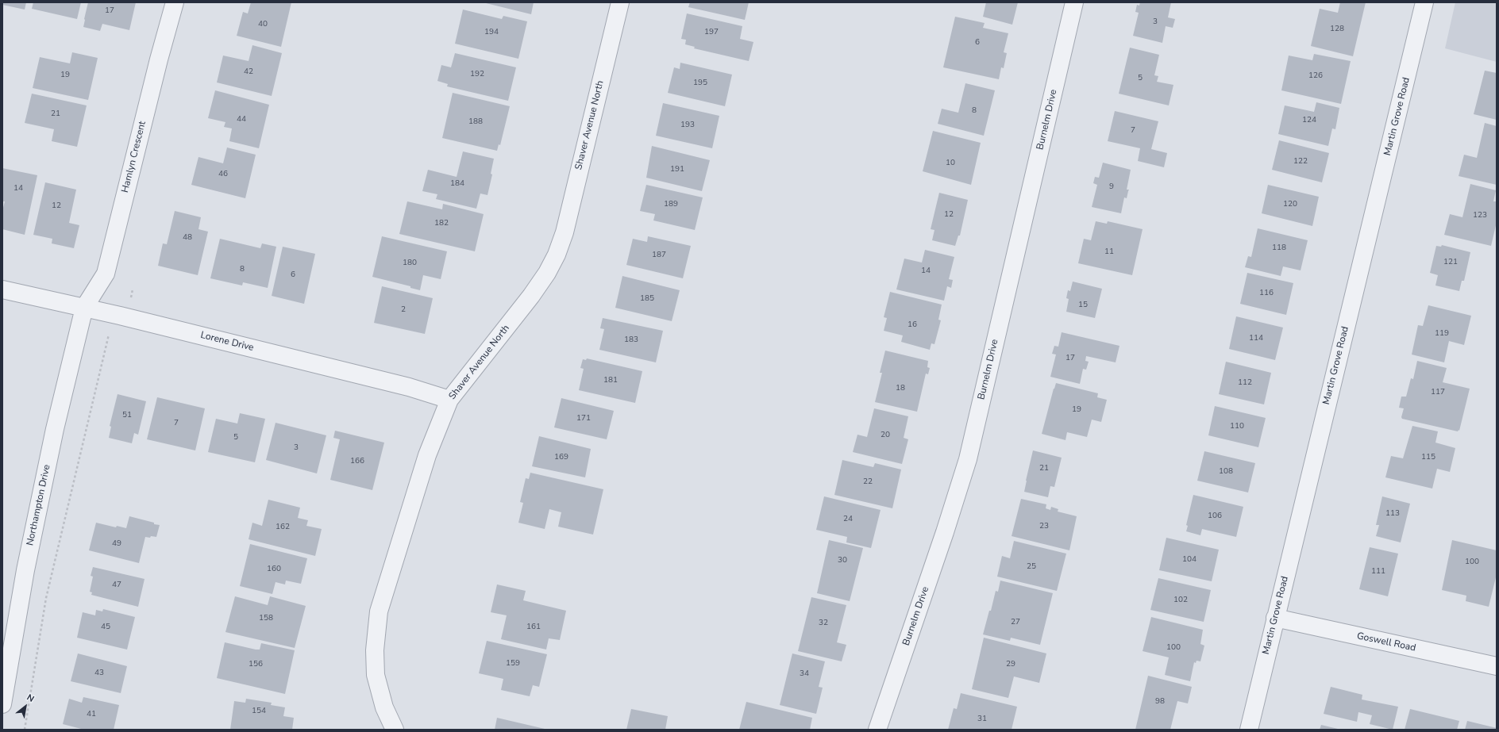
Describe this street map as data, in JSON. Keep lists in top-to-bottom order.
{
  "streets": {
    "street": [
      "Martin Grove Road",
      "Burnelm Drive",
      "Shaver Avenue North",
      "Hamlyn Crescent",
      "Lorene Drive",
      "Northampton Drive",
      "Goswell Road"
    ]
  },
  "crossings": [
    ["Martin Grove Road", "Goswell Road"],
    ["Shaver Avenue North", "Lorene Drive"],
    ["Hamlyn Crescent", "Lorene Drive"],
    ["Hamlyn Crescent", "Northampton Drive"],
    ["Lorene Drive", "Northampton Drive"]
  ],
  "house_numbers": [
    "17",
    "3",
    "40",
    "128",
    "194",
    "197",
    "6",
    "42",
    "192",
    "19",
    "126",
    "5",
    "195",
    "8",
    "21",
    "44",
    "124",
    "188",
    "193",
    "7",
    "122",
    "10",
    "191",
    "46",
    "184",
    "9",
    "14",
    "189",
    "120",
    "12",
    "12",
    "123",
    "182",
    "48",
    "118",
    "11",
    "187",
    "121",
    "180",
    "8",
    "14",
    "6",
    "116",
    "185",
    "15",
    "2",
    "16",
    "119",
    "114",
    "183",
    "17",
    "181",
    "112",
    "18",
    "117",
    "19",
    "51",
    "171",
    "7",
    "110",
    "20",
    "5",
    "3",
    "169",
    "115",
    "166",
    "21",
    "108",
    "22",
    "113",
    "106",
    "24",
    "23",
    "162",
    "49",
    "104",
    "30",
    "100",
    "25",
    "160",
    "111",
    "47",
    "102",
    "158",
    "27",
    "32",
    "45",
    "161",
    "100",
    "159",
    "156",
    "29",
    "43",
    "34",
    "98",
    "154",
    "41",
    "31"
  ],
  "north": "top right"
}
